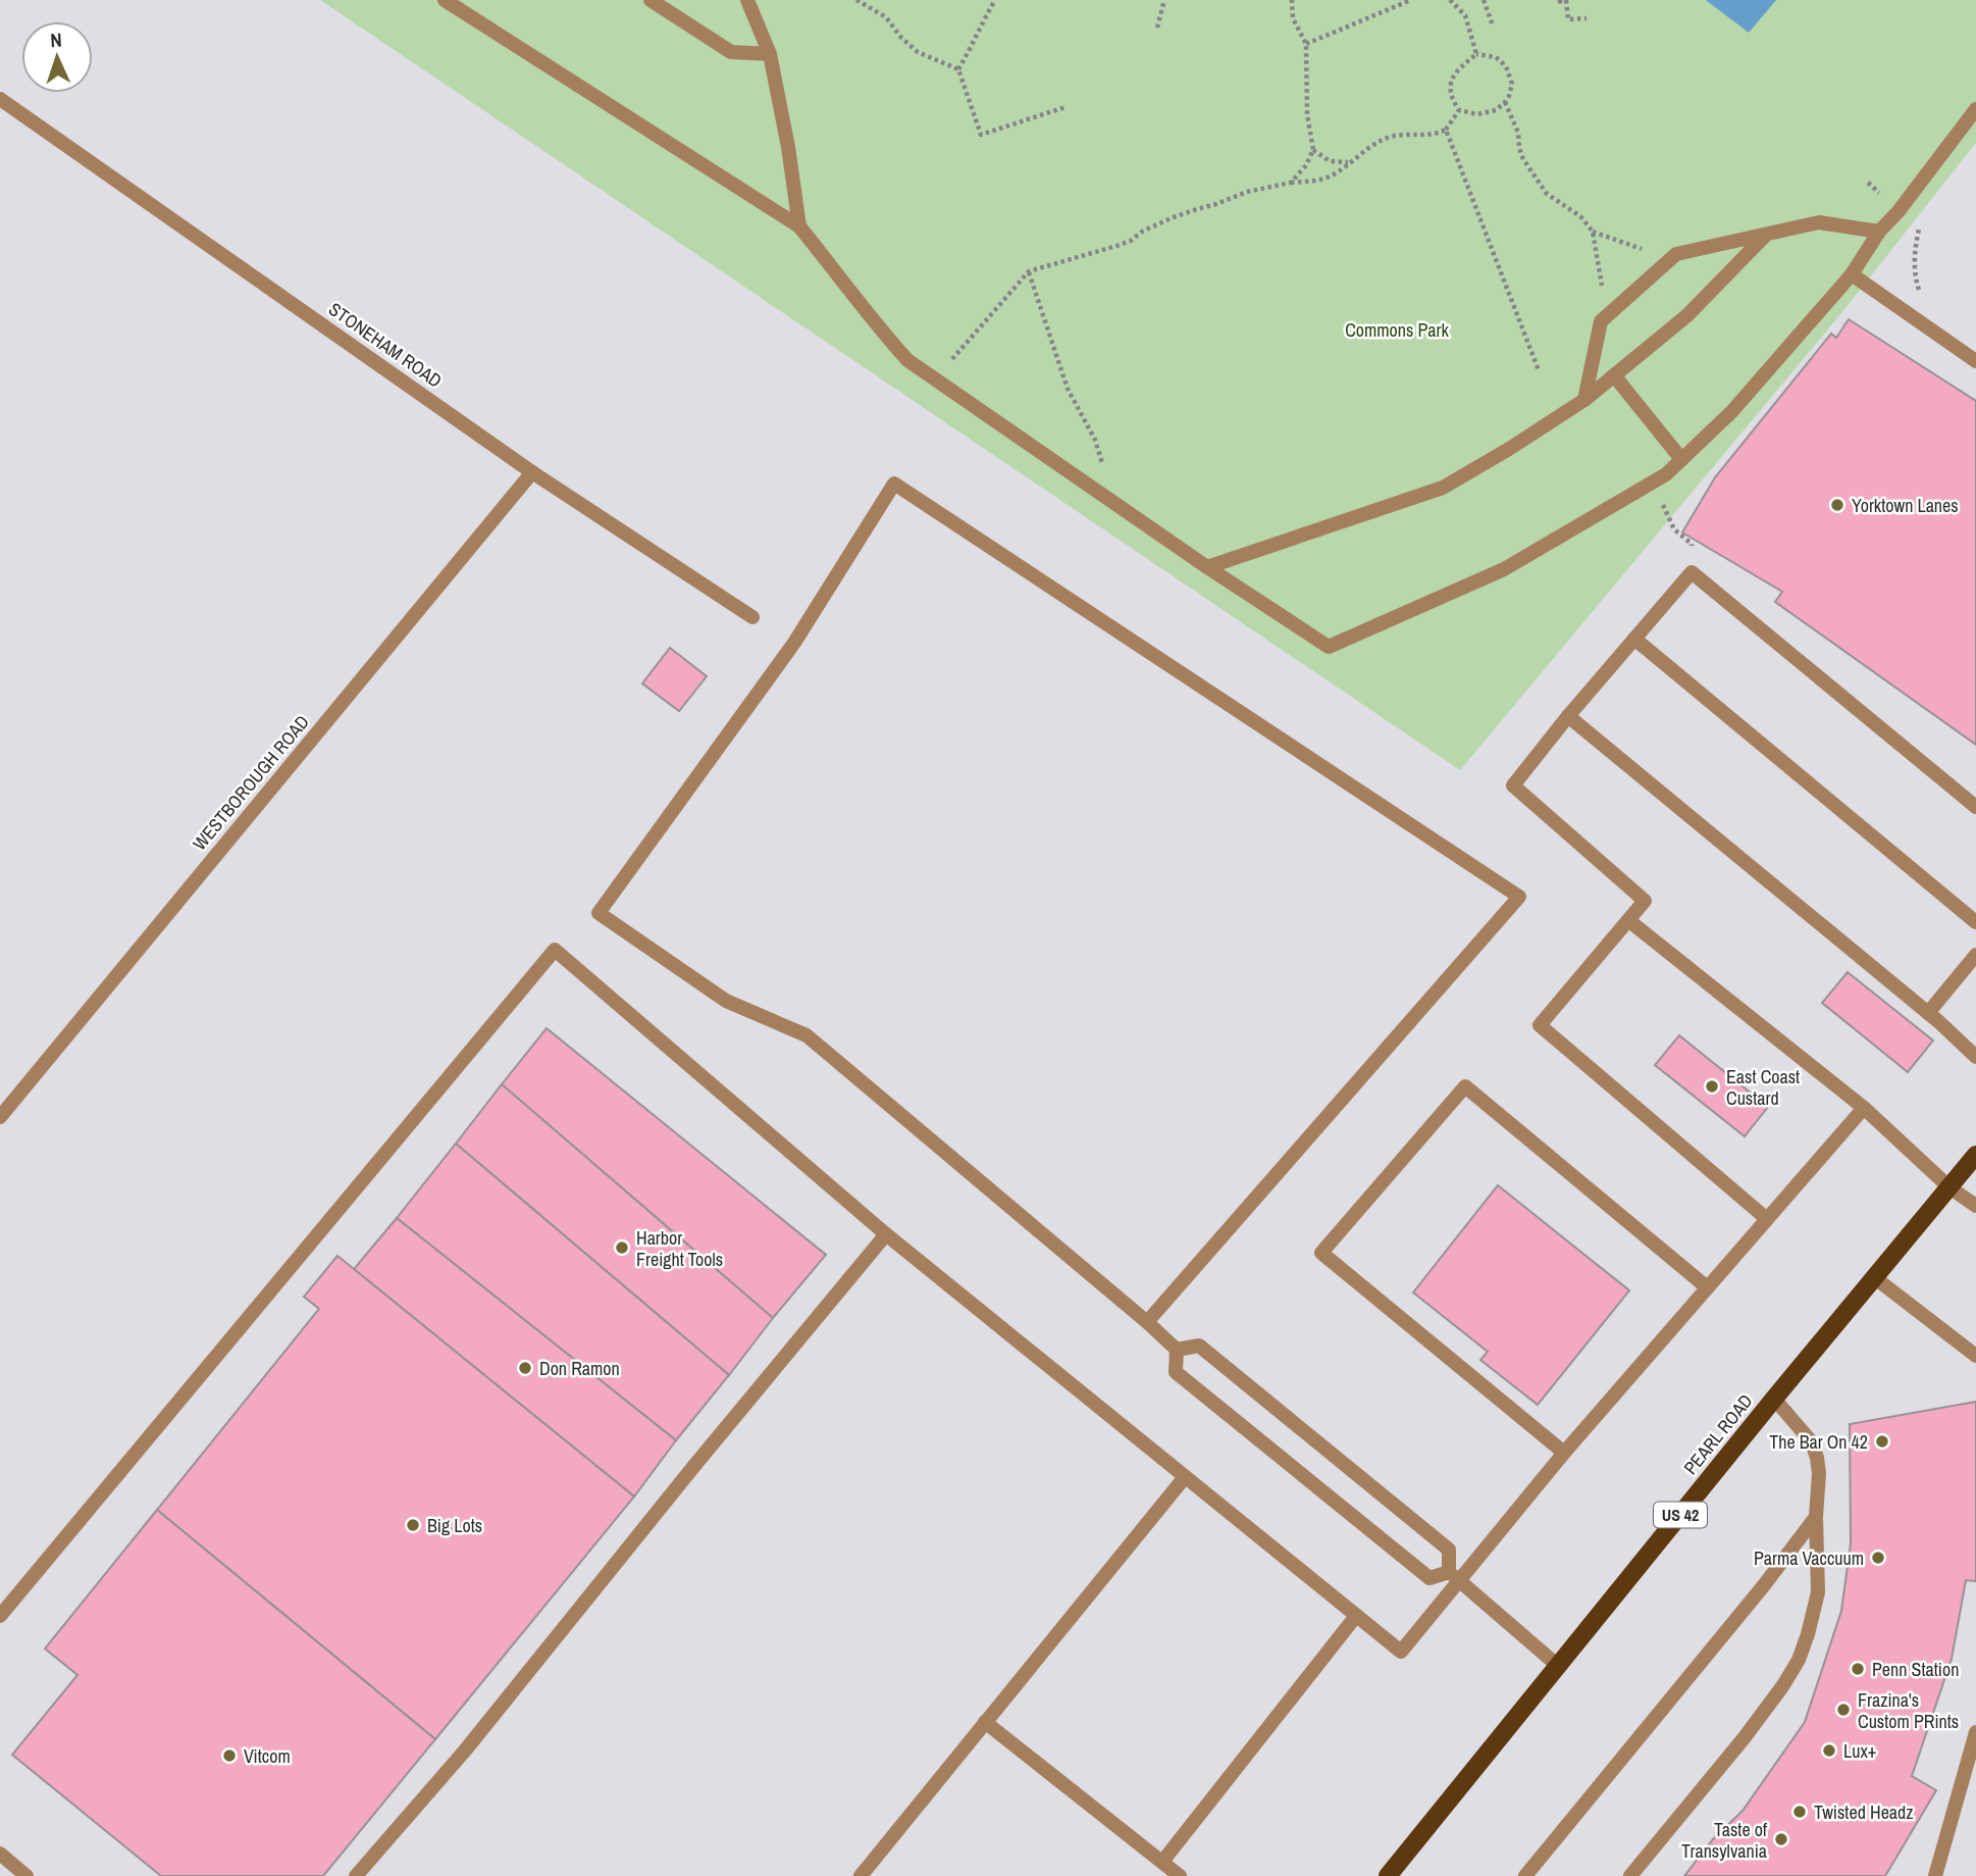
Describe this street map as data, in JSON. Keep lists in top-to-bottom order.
{
  "streets": {
    "main road": ["PEARL ROAD", "US 42"],
    "street": ["STONEHAM ROAD", "WESTBOROUGH ROAD"]
  },
  "crossings": [
    ["STONEHAM ROAD", "WESTBOROUGH ROAD"]
  ],
  "parks": ["Commons Park"],
  "places": [
    "Yorktown Lanes",
    "East Coast Custard",
    "Harbor Freight Tools",
    "Don Ramon",
    "The Bar On 42",
    "Big Lots",
    "Parma Vaccuum",
    "Penn Station",
    "Frazina's Custom PRints",
    "Lux+",
    "Vitcom",
    "Twisted Headz",
    "Taste of Transylvania"
  ],
  "north": "top"
}
